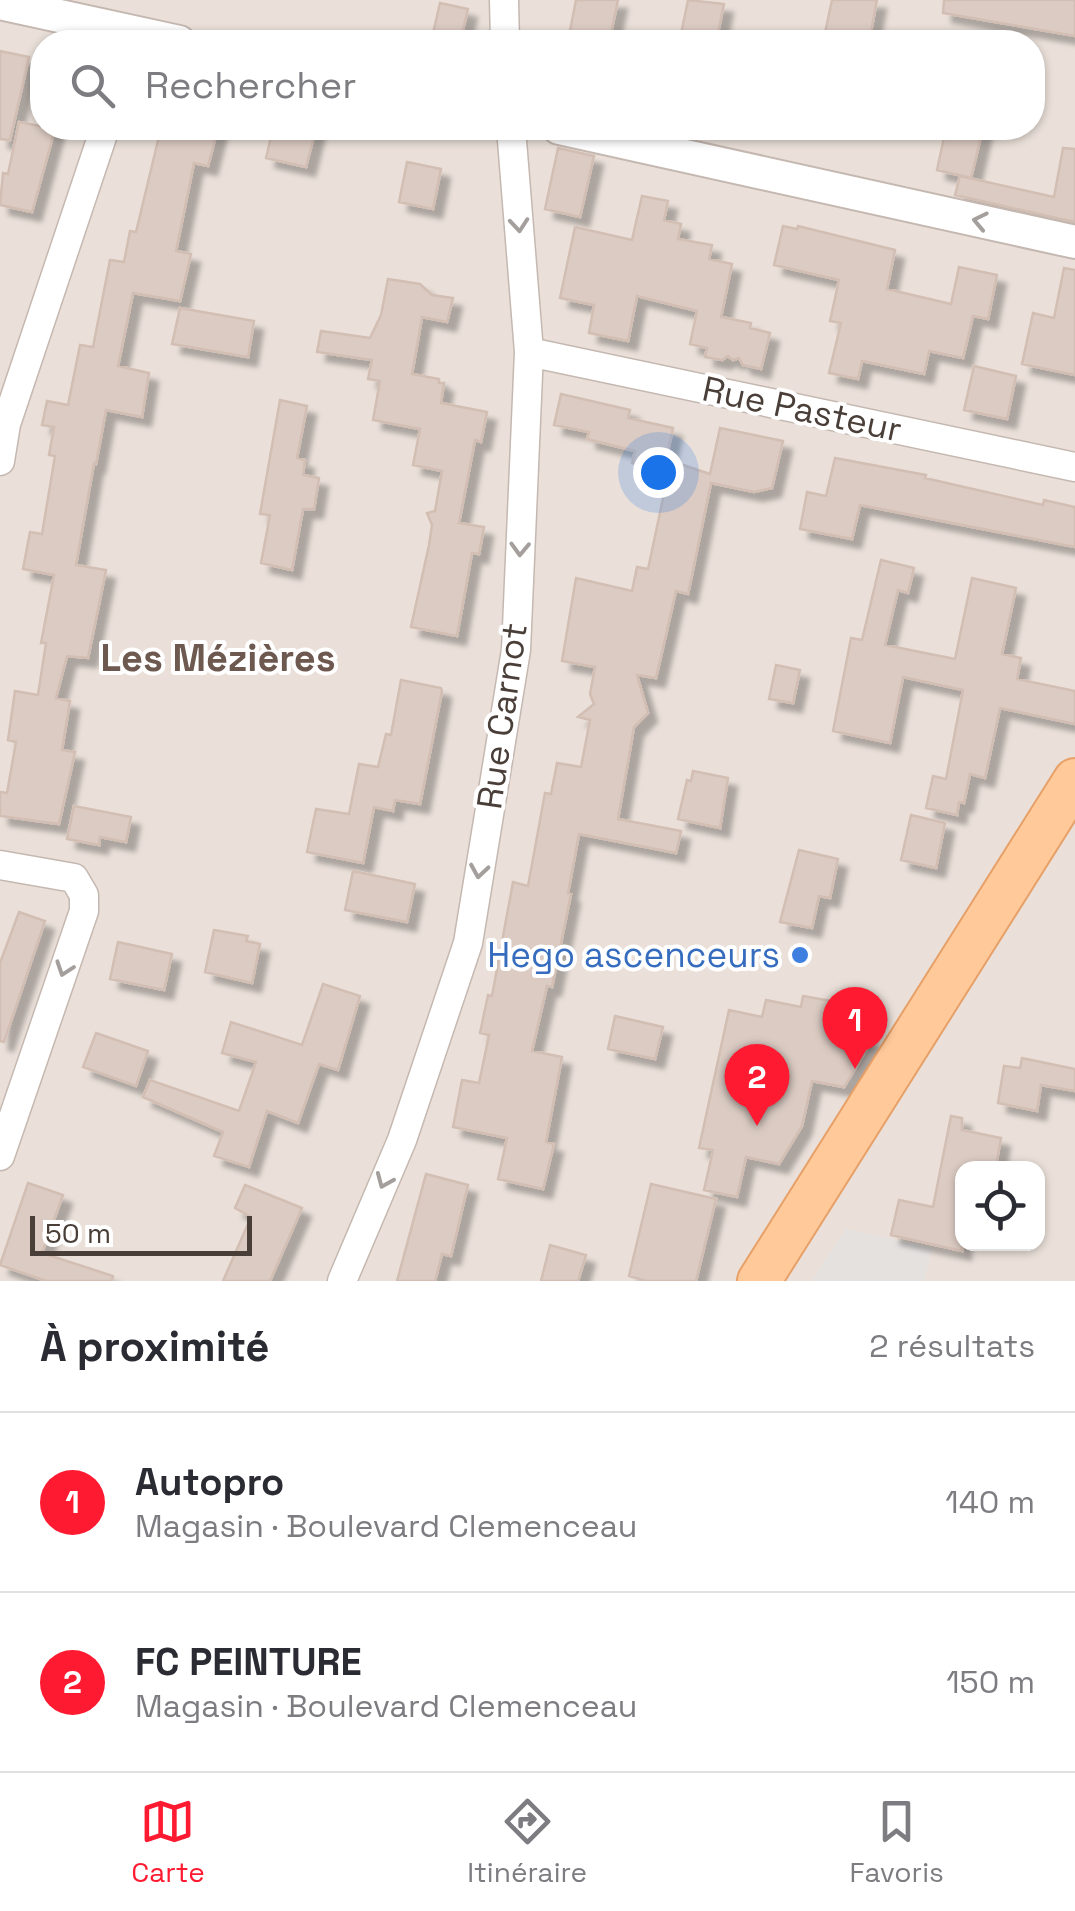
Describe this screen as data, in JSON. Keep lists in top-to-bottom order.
{
  "streets": {
    "street": ["Rue Pasteur", "Rue Carnot"]
  },
  "crossings": [
    ["Rue Pasteur", "Rue Carnot"]
  ],
  "one_way": ["Rue Carnot"],
  "districts": ["Les Mézières"],
  "places": ["Hego ascenceurs"],
  "scale_bar": "50 m",
  "page": {
    "search": "Rechercher",
    "pins": ["1", "2"],
    "scale": "50 m",
    "heading": ["À proximité", "2 résultats"],
    "list": [
      {
        "mark": "1",
        "name": "Autopro",
        "note": "Magasin · Boulevard Clemenceau",
        "value": "140 m"
      },
      {
        "mark": "2",
        "name": "FC PEINTURE",
        "note": "Magasin · Boulevard Clemenceau",
        "value": "150 m"
      }
    ],
    "nav": ["Carte", "Itinéraire", "Favoris"]
  }
}
